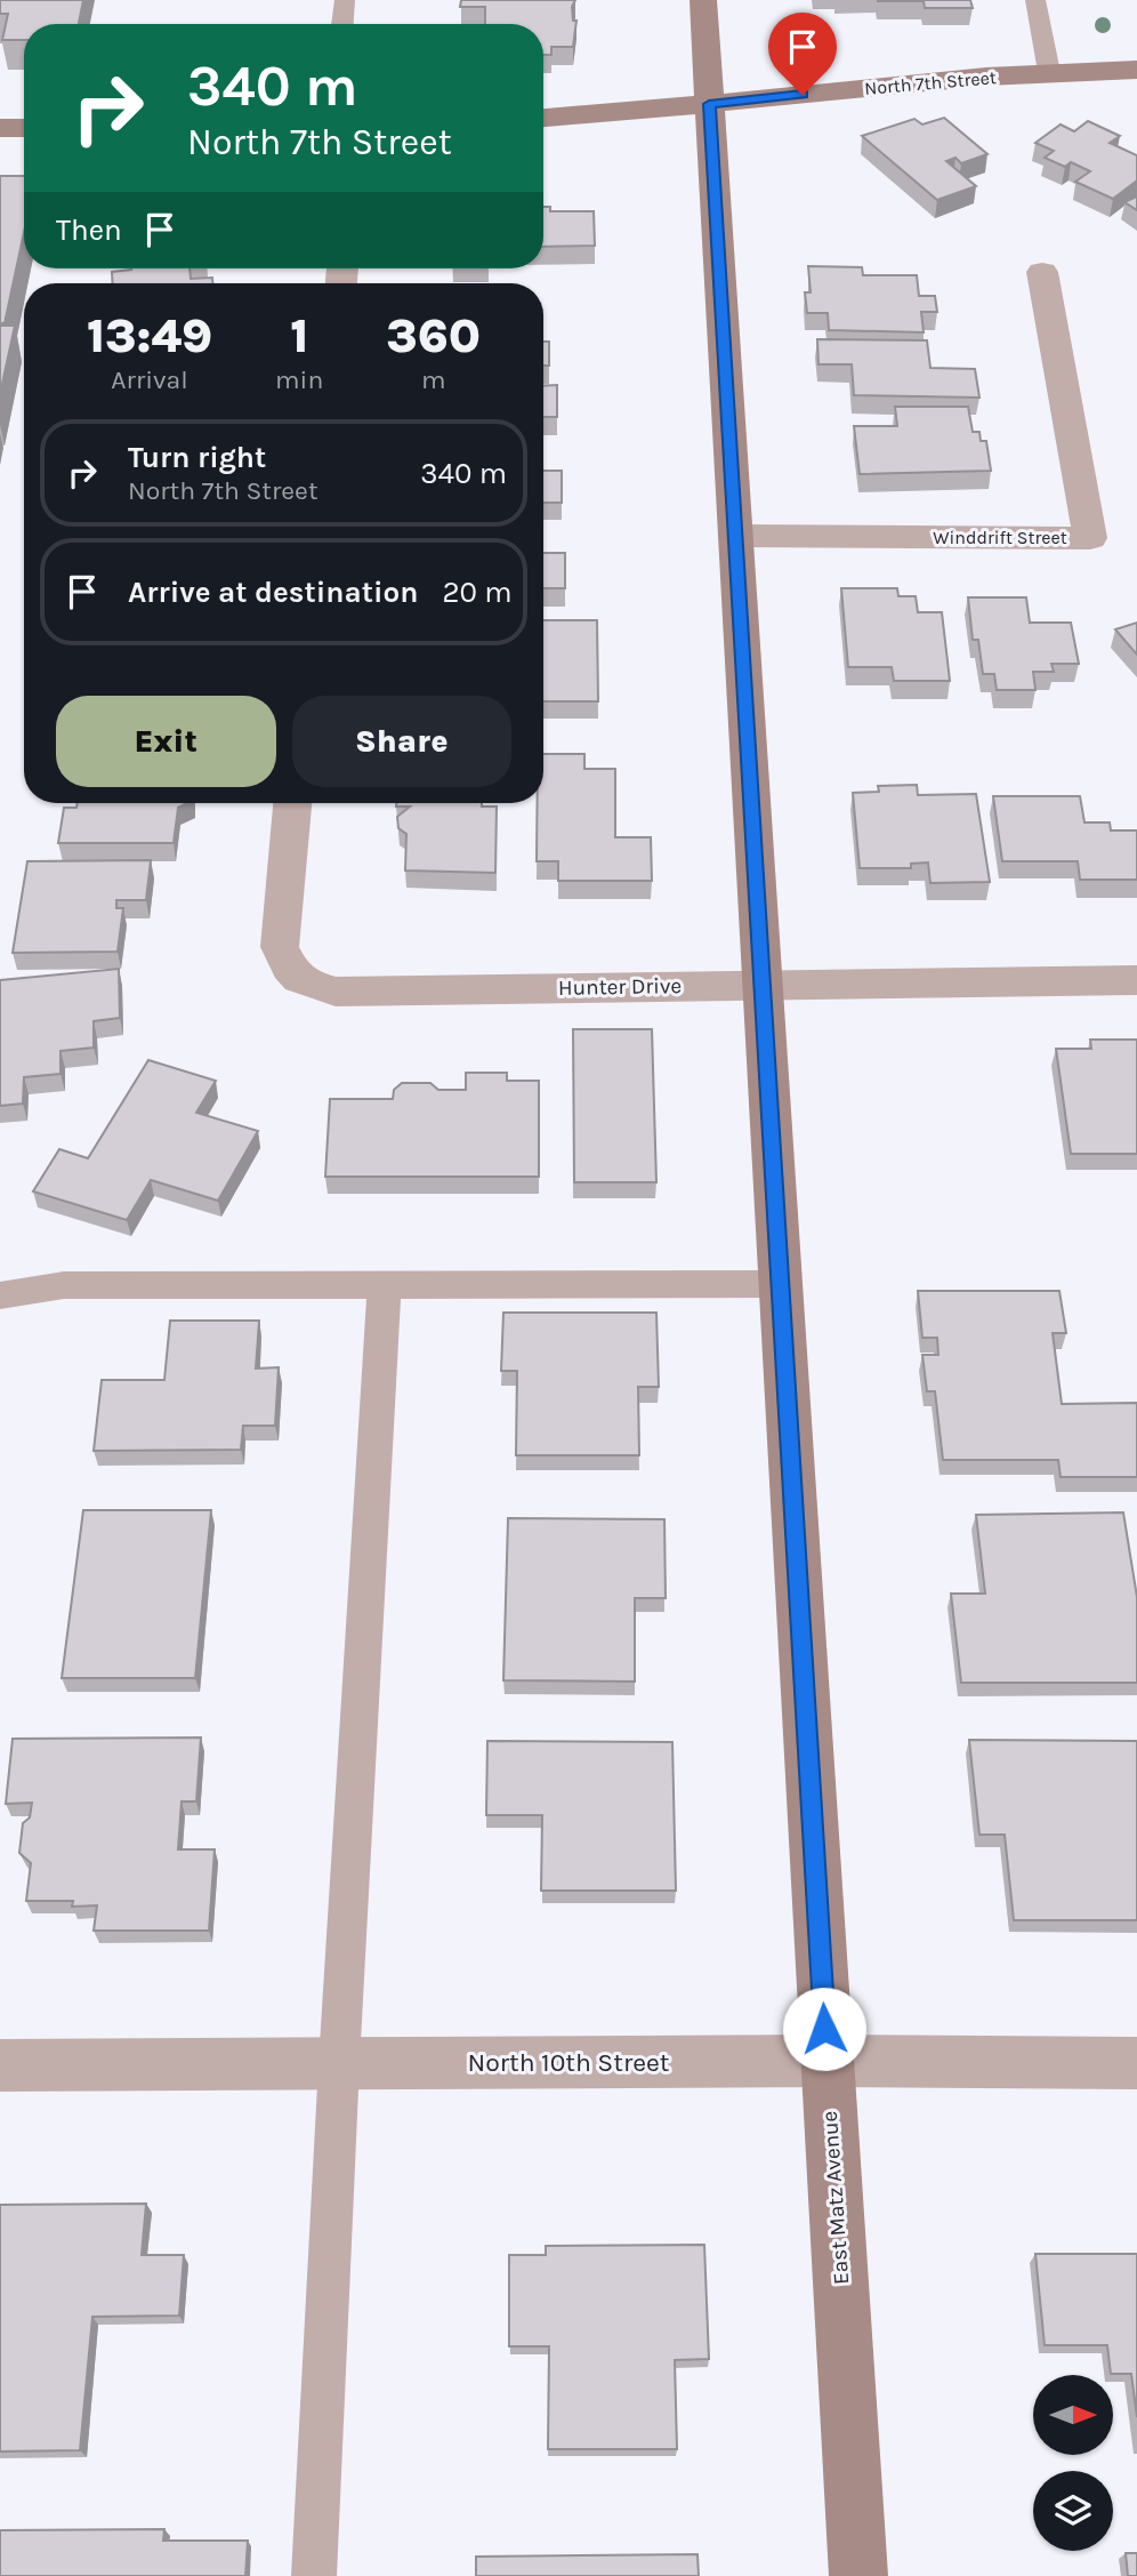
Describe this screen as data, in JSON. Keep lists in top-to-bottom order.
{
  "streets": {
    "street": [
      "North 7th Street",
      "Winddrift Street",
      "Hunter Drive",
      "North 10th Street",
      "East Matz Avenue"
    ]
  },
  "crossings": [
    ["North 7th Street", "East Matz Avenue"],
    ["Winddrift Street", "East Matz Avenue"],
    ["Hunter Drive", "East Matz Avenue"],
    ["North 10th Street", "East Matz Avenue"]
  ],
  "north": "right",
  "page": {
    "turn": ["340 m", "North 7th Street"],
    "then": "Then",
    "eta": [
      "13:49",
      "Arrival",
      "1",
      "min",
      "360",
      "m"
    ],
    "list": [
      {
        "name": "Turn right",
        "note": "North 7th Street",
        "value": "340 m"
      },
      {
        "name": "Arrive at destination",
        "value": "20 m"
      }
    ],
    "buttons": ["Exit", "Share"]
  }
}
